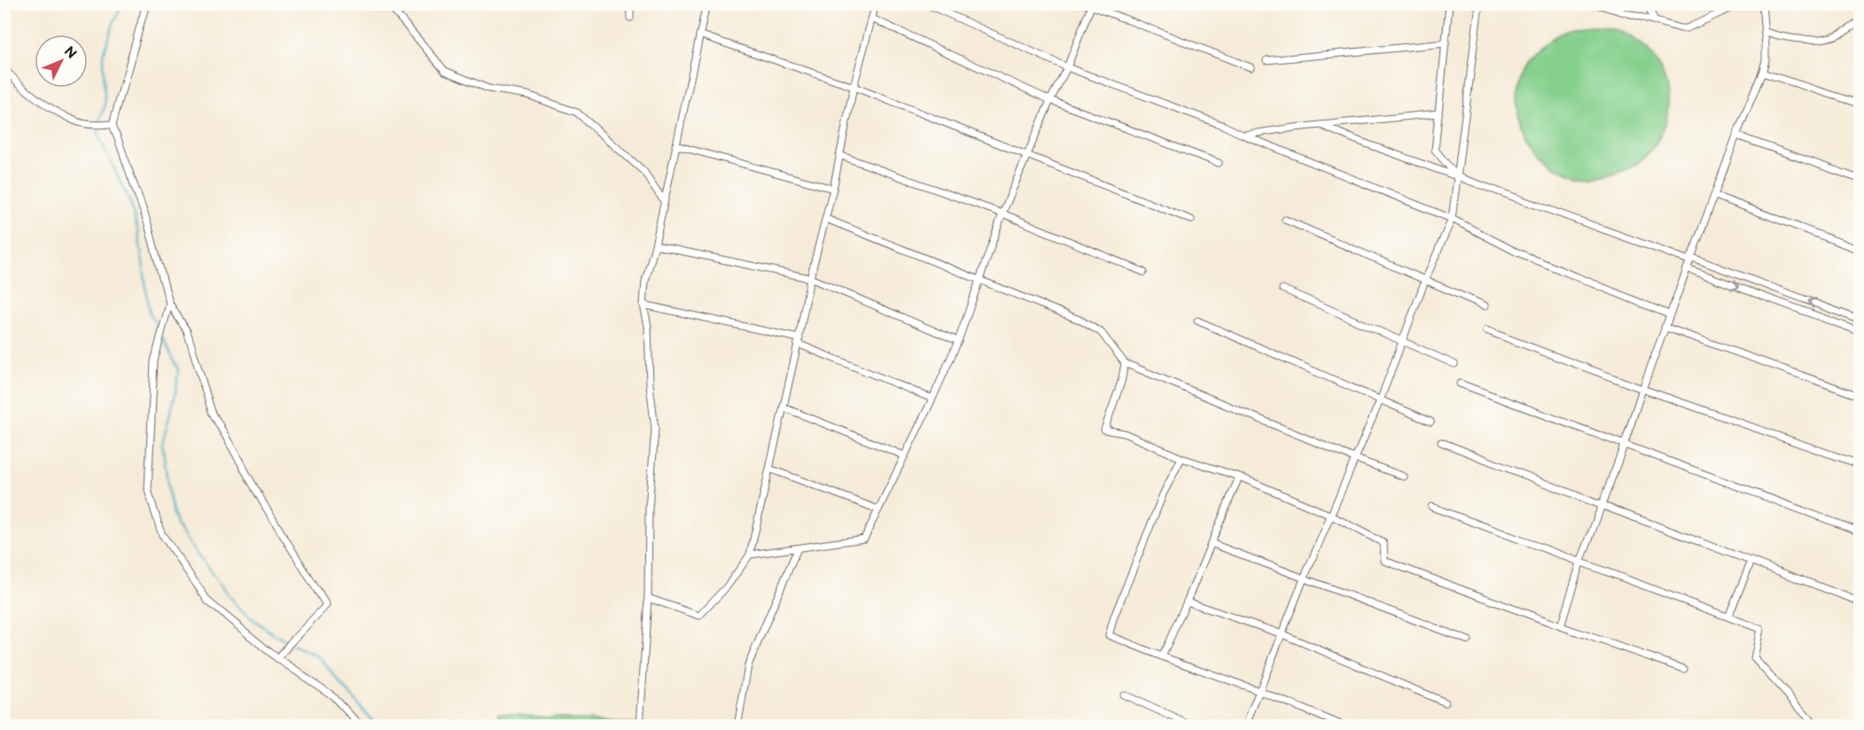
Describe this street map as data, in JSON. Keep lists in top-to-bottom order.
{
  "north": "top right"
}
